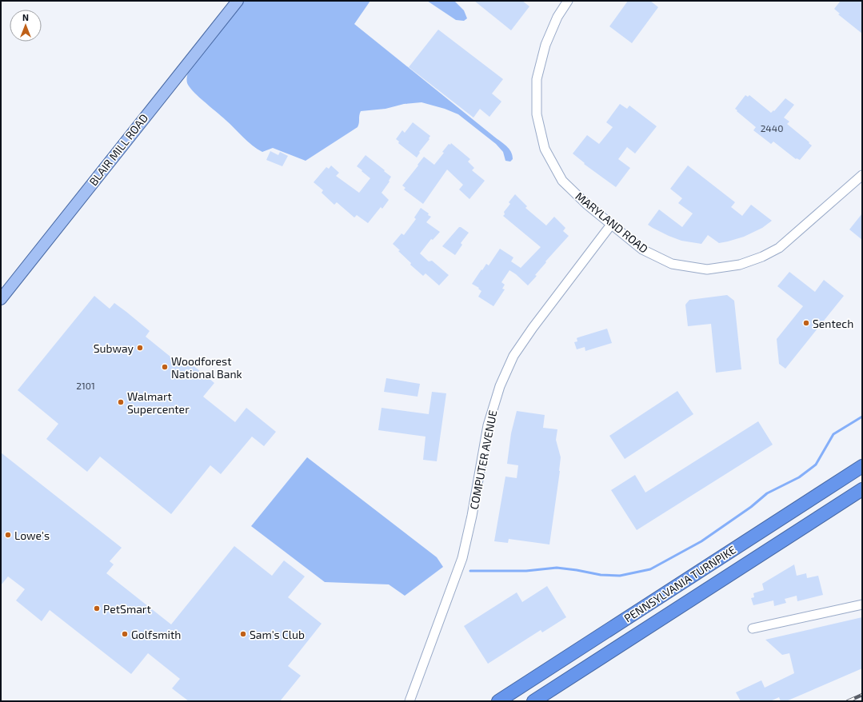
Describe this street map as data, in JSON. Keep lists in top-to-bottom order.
{
  "streets": {
    "highway": ["PENNSYLVANIA TURNPIKE"],
    "main road": ["BLAIR MILL ROAD"],
    "street": ["MARYLAND ROAD", "COMPUTER AVENUE"]
  },
  "crossings": [
    ["MARYLAND ROAD", "COMPUTER AVENUE"]
  ],
  "places": [
    "Sentech",
    "Subway",
    "Woodforest National Bank",
    "Walmart Supercenter",
    "Lowe's",
    "PetSmart",
    "Golfsmith",
    "Sam's Club"
  ],
  "house_numbers": ["2440", "2101"],
  "north": "top"
}
